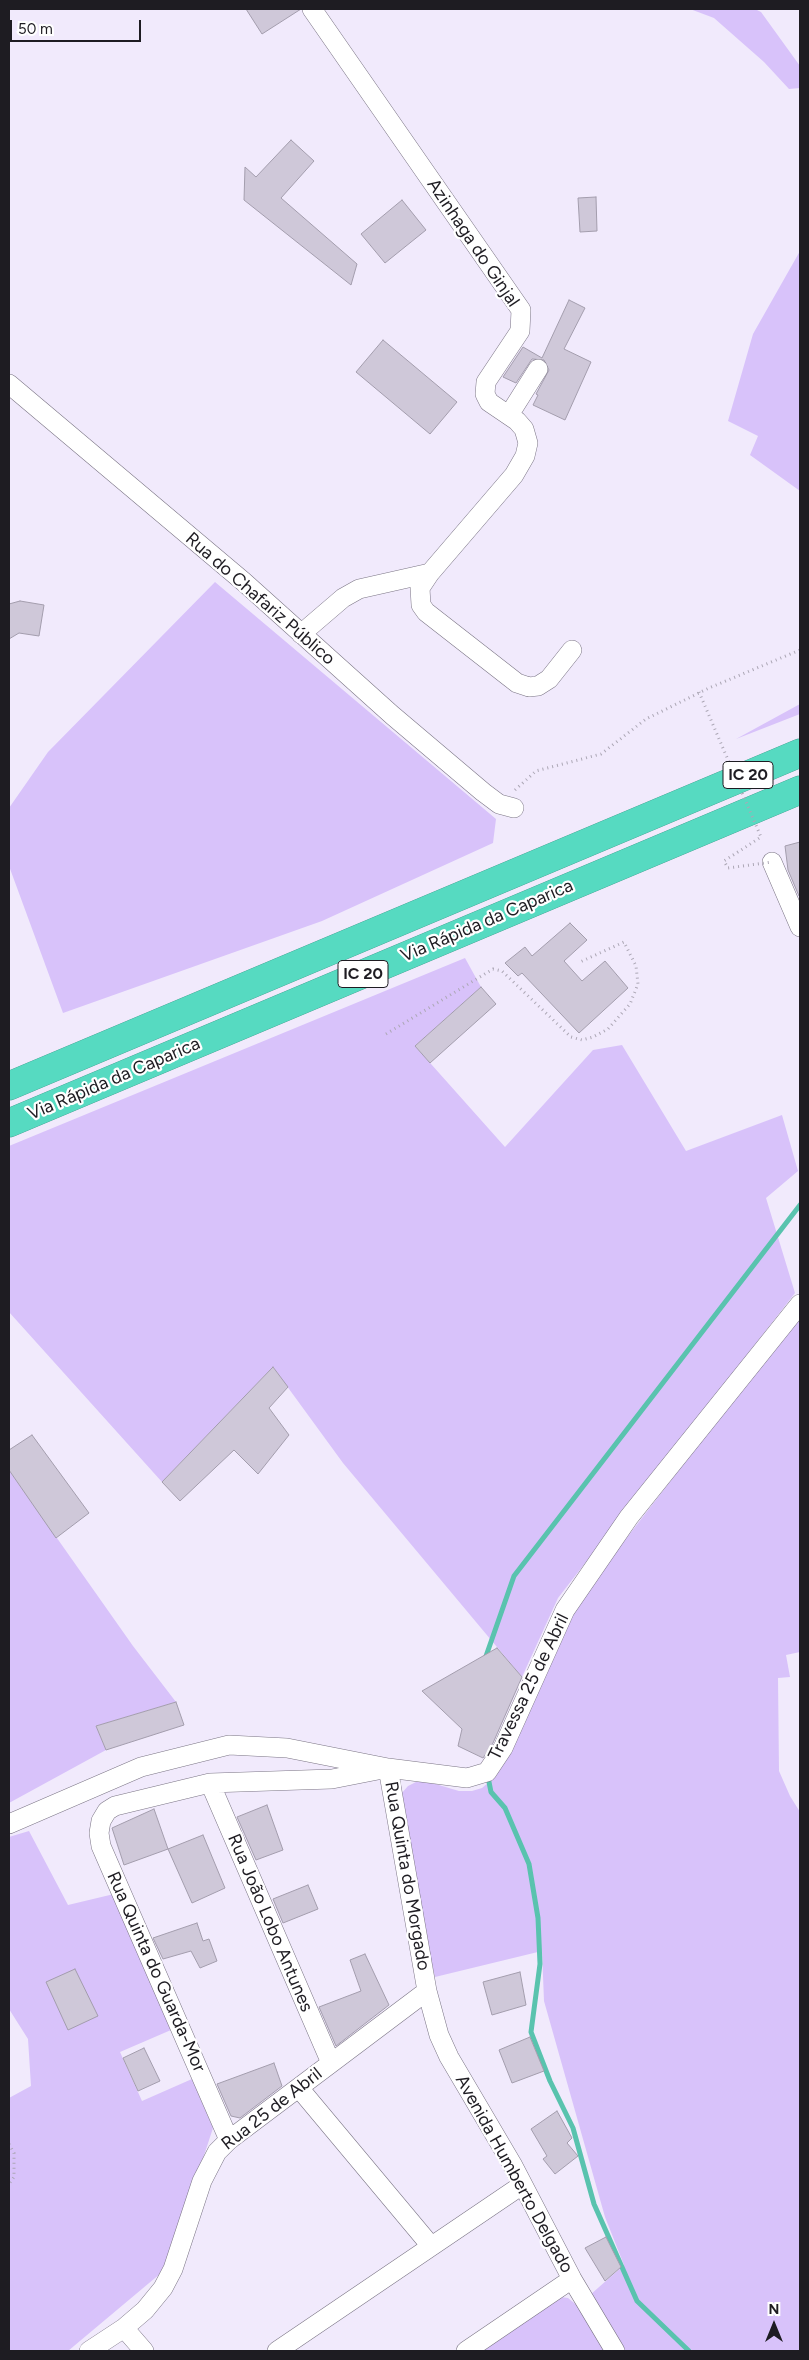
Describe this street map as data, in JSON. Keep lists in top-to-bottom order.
{
  "streets": {
    "highway": ["IC 20", "Via Rápida da Caparica"],
    "street": [
      "Azinhaga do Ginjal",
      "Rua do Chafariz Público",
      "Travessa 25 de Abril",
      "Rua Quinta do Morgado",
      "Rua João Lobo Antunes",
      "Rua Quinta do Guarda-Mor",
      "Rua 25 de Abril",
      "Avenida Humberto Delgado"
    ]
  },
  "crossings": [
    ["Travessa 25 de Abril", "Rua Quinta do Morgado"],
    ["Rua Quinta do Morgado", "Rua João Lobo Antunes"],
    ["Rua Quinta do Morgado", "Rua Quinta do Guarda-Mor"],
    ["Rua Quinta do Morgado", "Rua 25 de Abril"],
    ["Rua Quinta do Morgado", "Avenida Humberto Delgado"],
    ["Rua João Lobo Antunes", "Rua 25 de Abril"],
    ["Rua Quinta do Guarda-Mor", "Rua 25 de Abril"],
    ["Rua 25 de Abril", "Avenida Humberto Delgado"]
  ],
  "scale_bar": "50 m",
  "north": "top"
}
